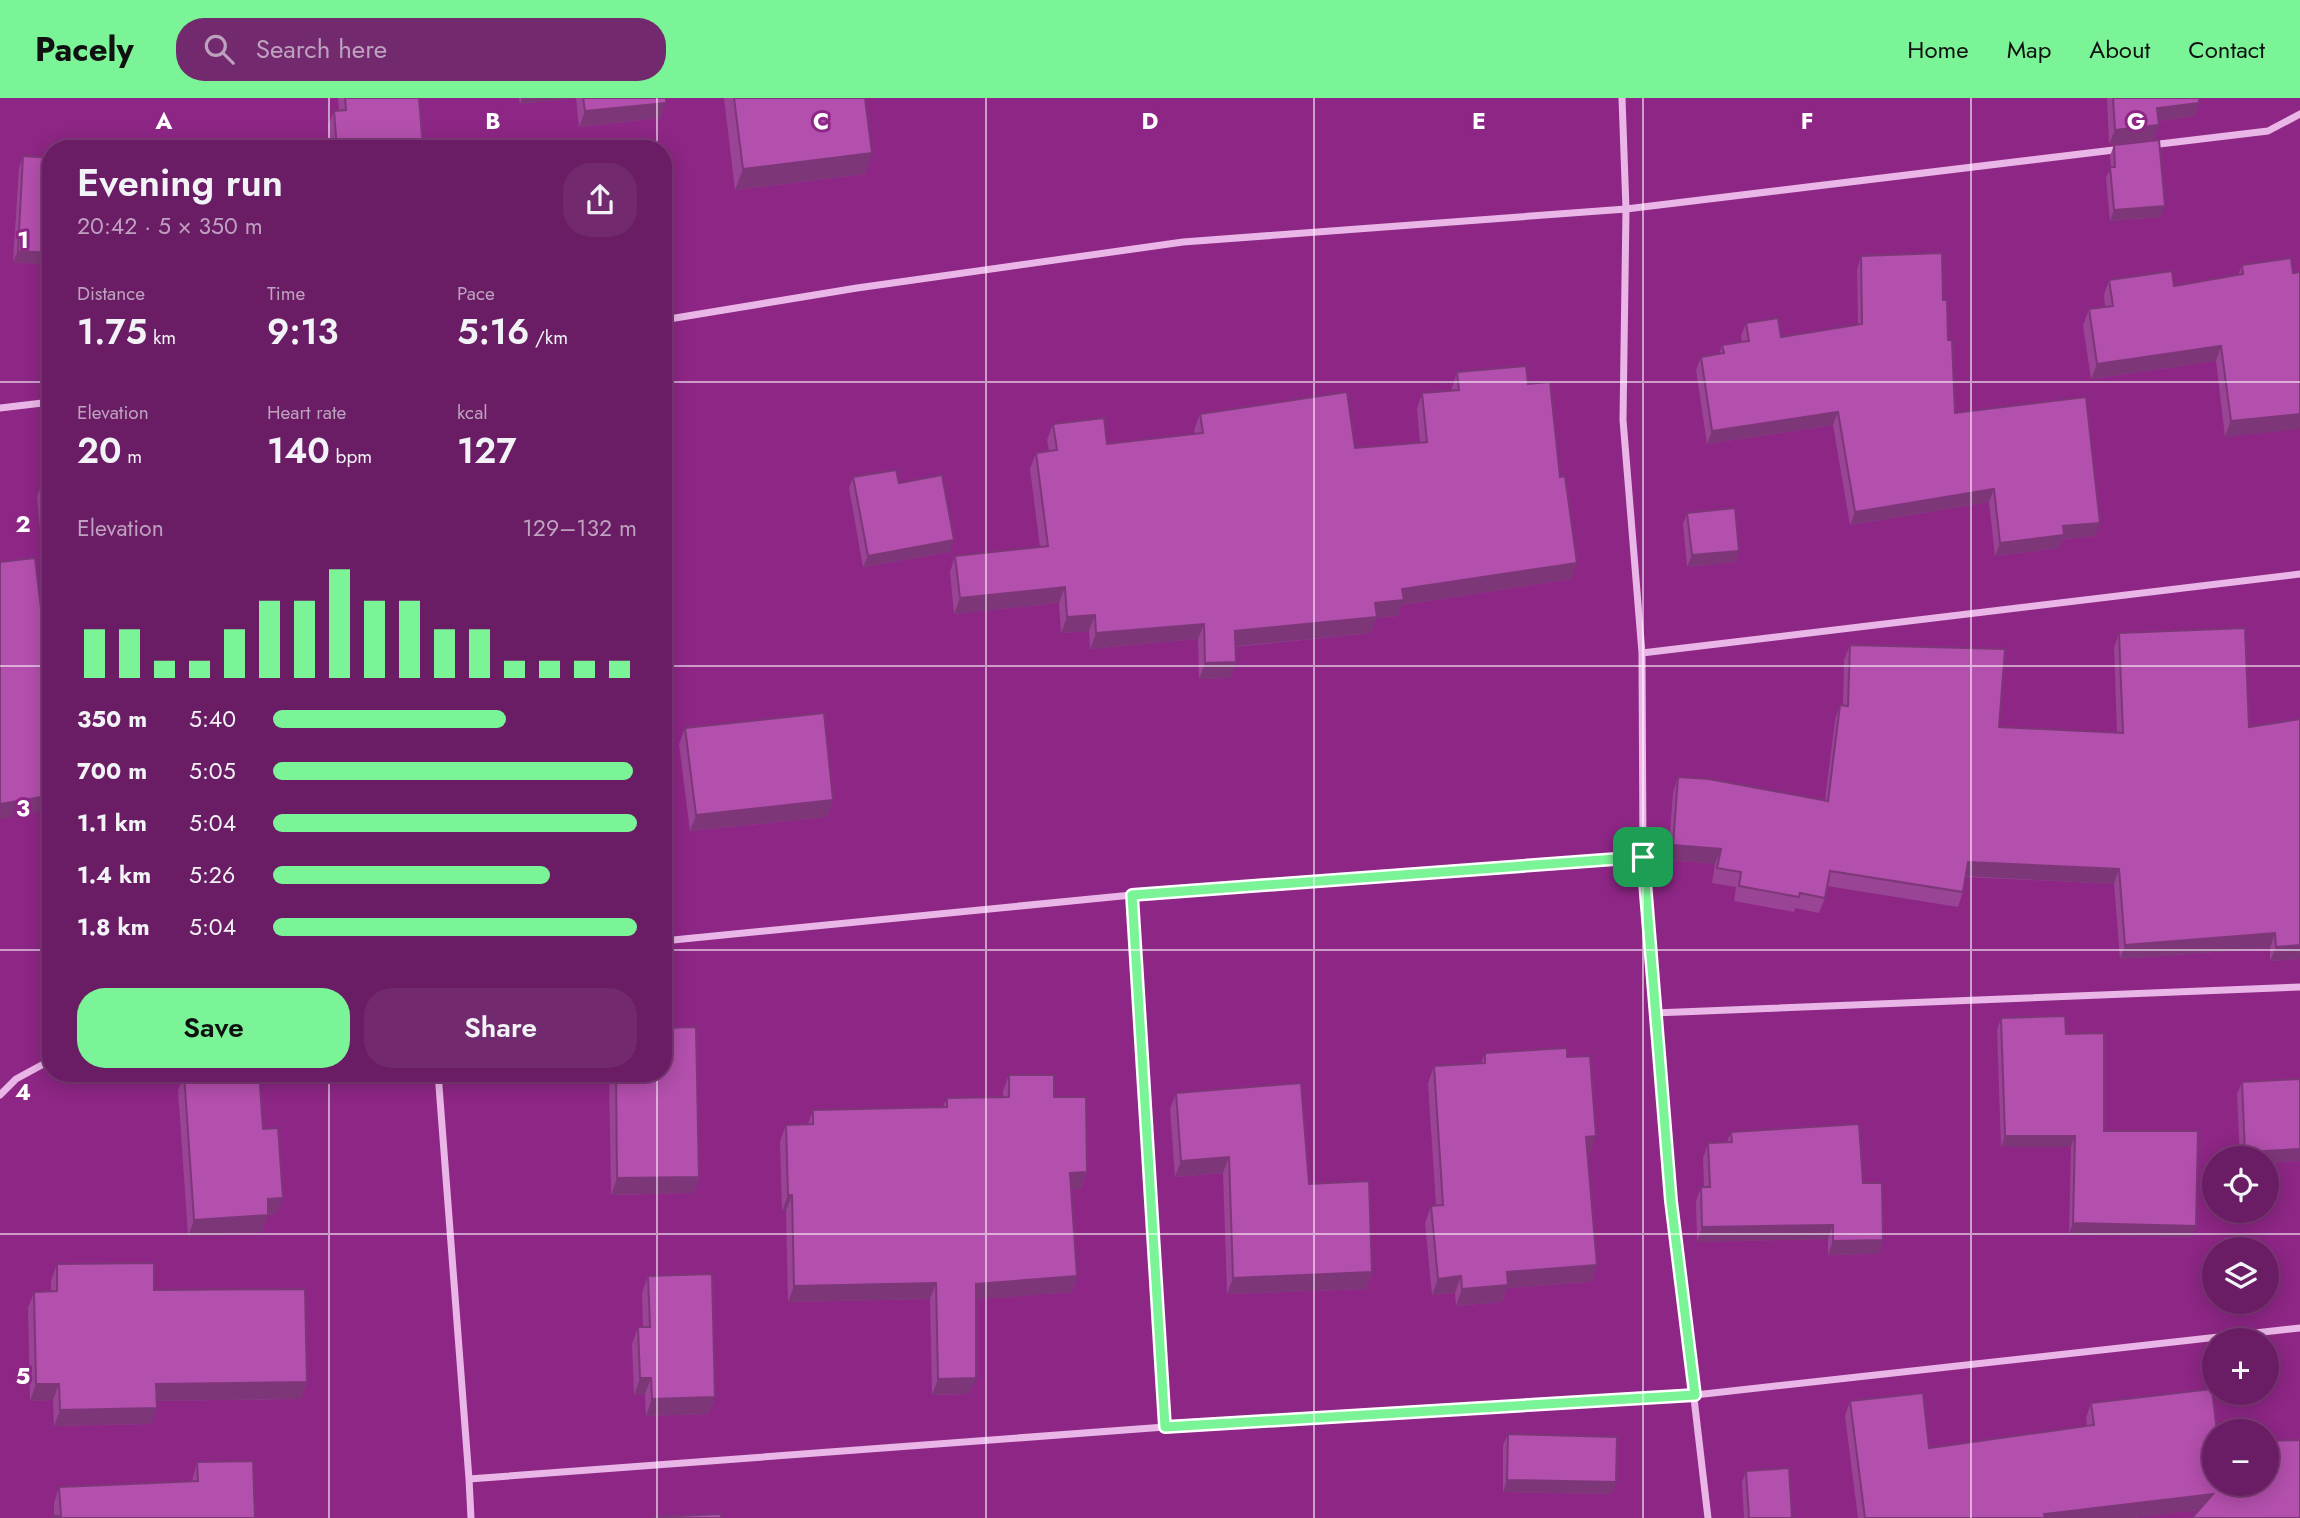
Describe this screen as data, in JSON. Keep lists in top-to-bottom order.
{
  "page": {
    "header": "Pacely",
    "search": "Search here",
    "nav": [
      "Home",
      "Map",
      "About",
      "Contact"
    ],
    "heading": ["Evening run", "20:42 · 5 × 350 m"],
    "stats": [
      ["Distance", "1.75 km"],
      ["Time", "9:13"],
      ["Pace", "5:16 /km"],
      ["Elevation", "20 m"],
      ["Heart rate", "140 bpm"],
      ["kcal", "127"]
    ],
    "chart": ["Elevation", "129–132 m"],
    "list": [
      {
        "name": "350 m",
        "note": "5:40"
      },
      {
        "name": "700 m",
        "note": "5:05"
      },
      {
        "name": "1.1 km",
        "note": "5:04"
      },
      {
        "name": "1.4 km",
        "note": "5:26"
      },
      {
        "name": "1.8 km",
        "note": "5:04"
      }
    ],
    "buttons": ["Save", "Share"],
    "map_buttons": ["+", "−"]
  },
  "grid": {
    "columns": [
      "A",
      "B",
      "C",
      "D",
      "E",
      "F",
      "G"
    ],
    "rows": [
      "1",
      "2",
      "3",
      "4",
      "5"
    ]
  }
}
